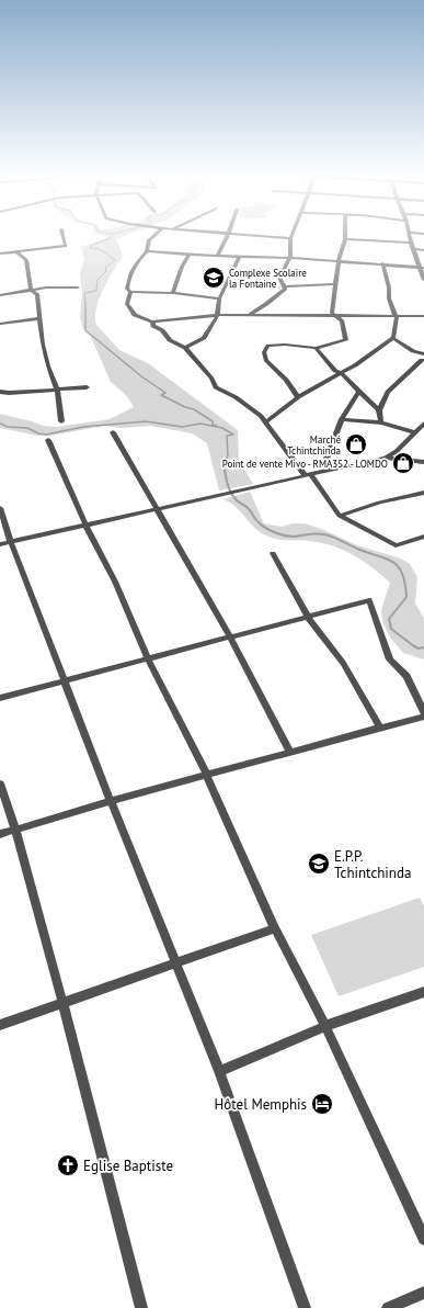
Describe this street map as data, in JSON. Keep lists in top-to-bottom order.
{
  "places": {
    "school or university": ["Complexe Scolaire la Fontaine", "E.P.P. Tchintchinda"],
    "shop": ["Marché Tchintchinda", "Point de vente Mivo - RMA352 - LOMDO"],
    "hotel": ["Hôtel Memphis"],
    "church": ["Eglise Baptiste"]
  }
}
